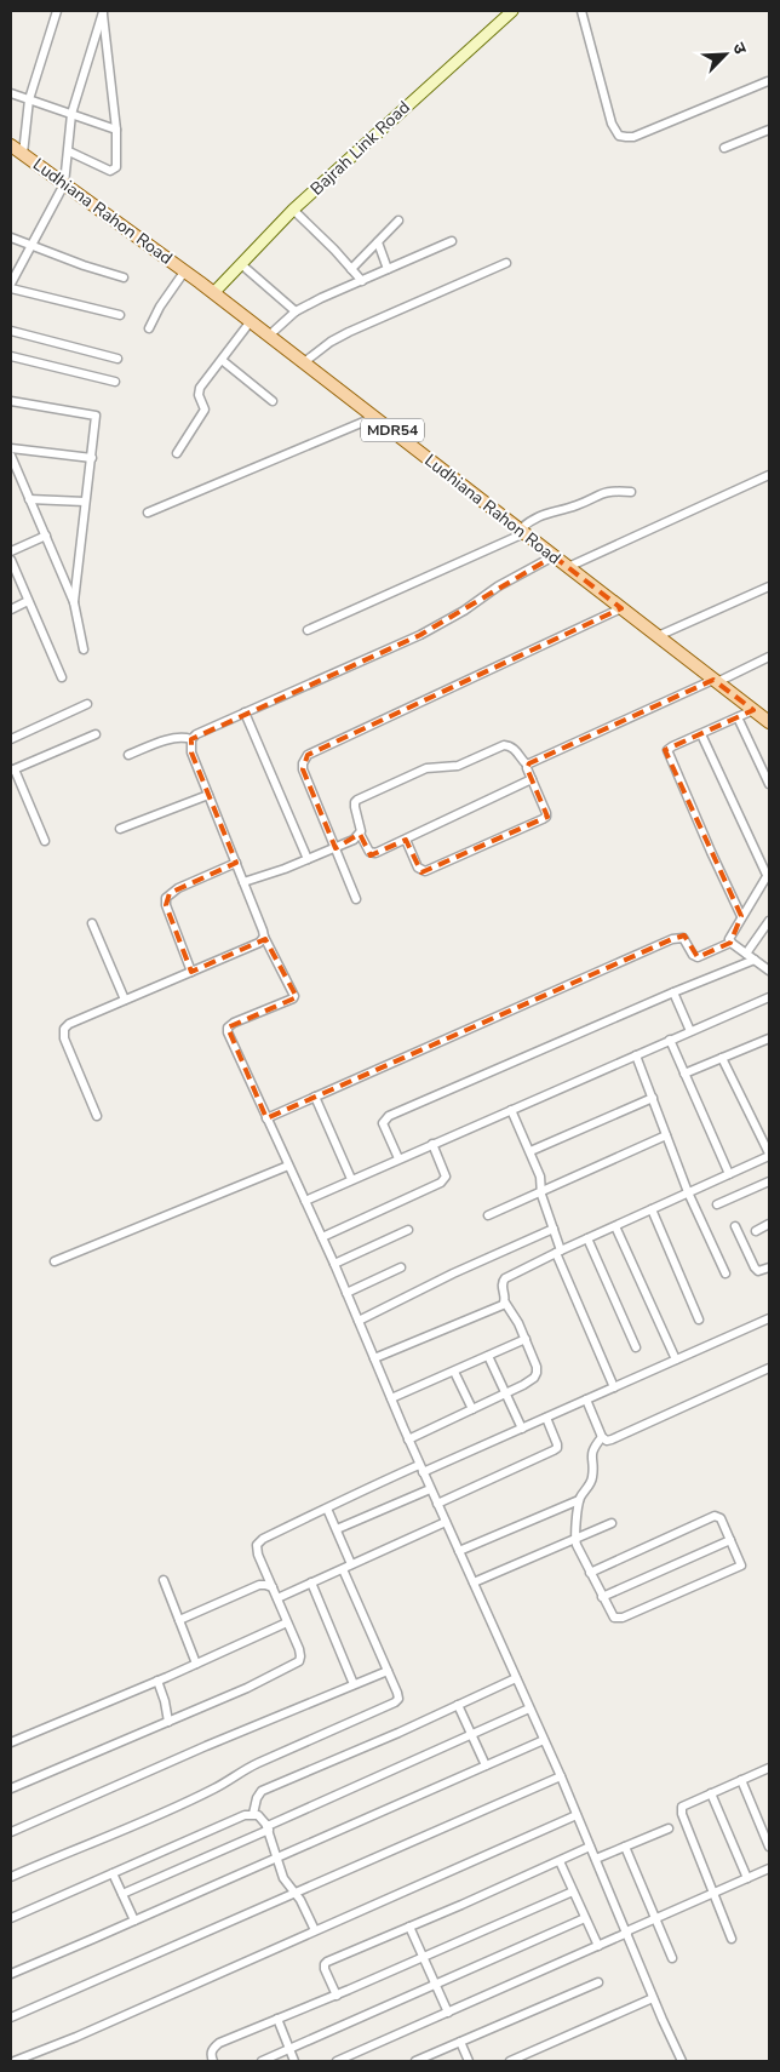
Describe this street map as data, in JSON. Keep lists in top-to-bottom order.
{
  "streets": {
    "main road": ["Ludhiana Rahon Road", "MDR54"],
    "street": ["Bajrah Link Road"]
  },
  "crossings": [
    ["Bajrah Link Road", "Ludhiana Rahon Road"]
  ],
  "north": "top right"
}
